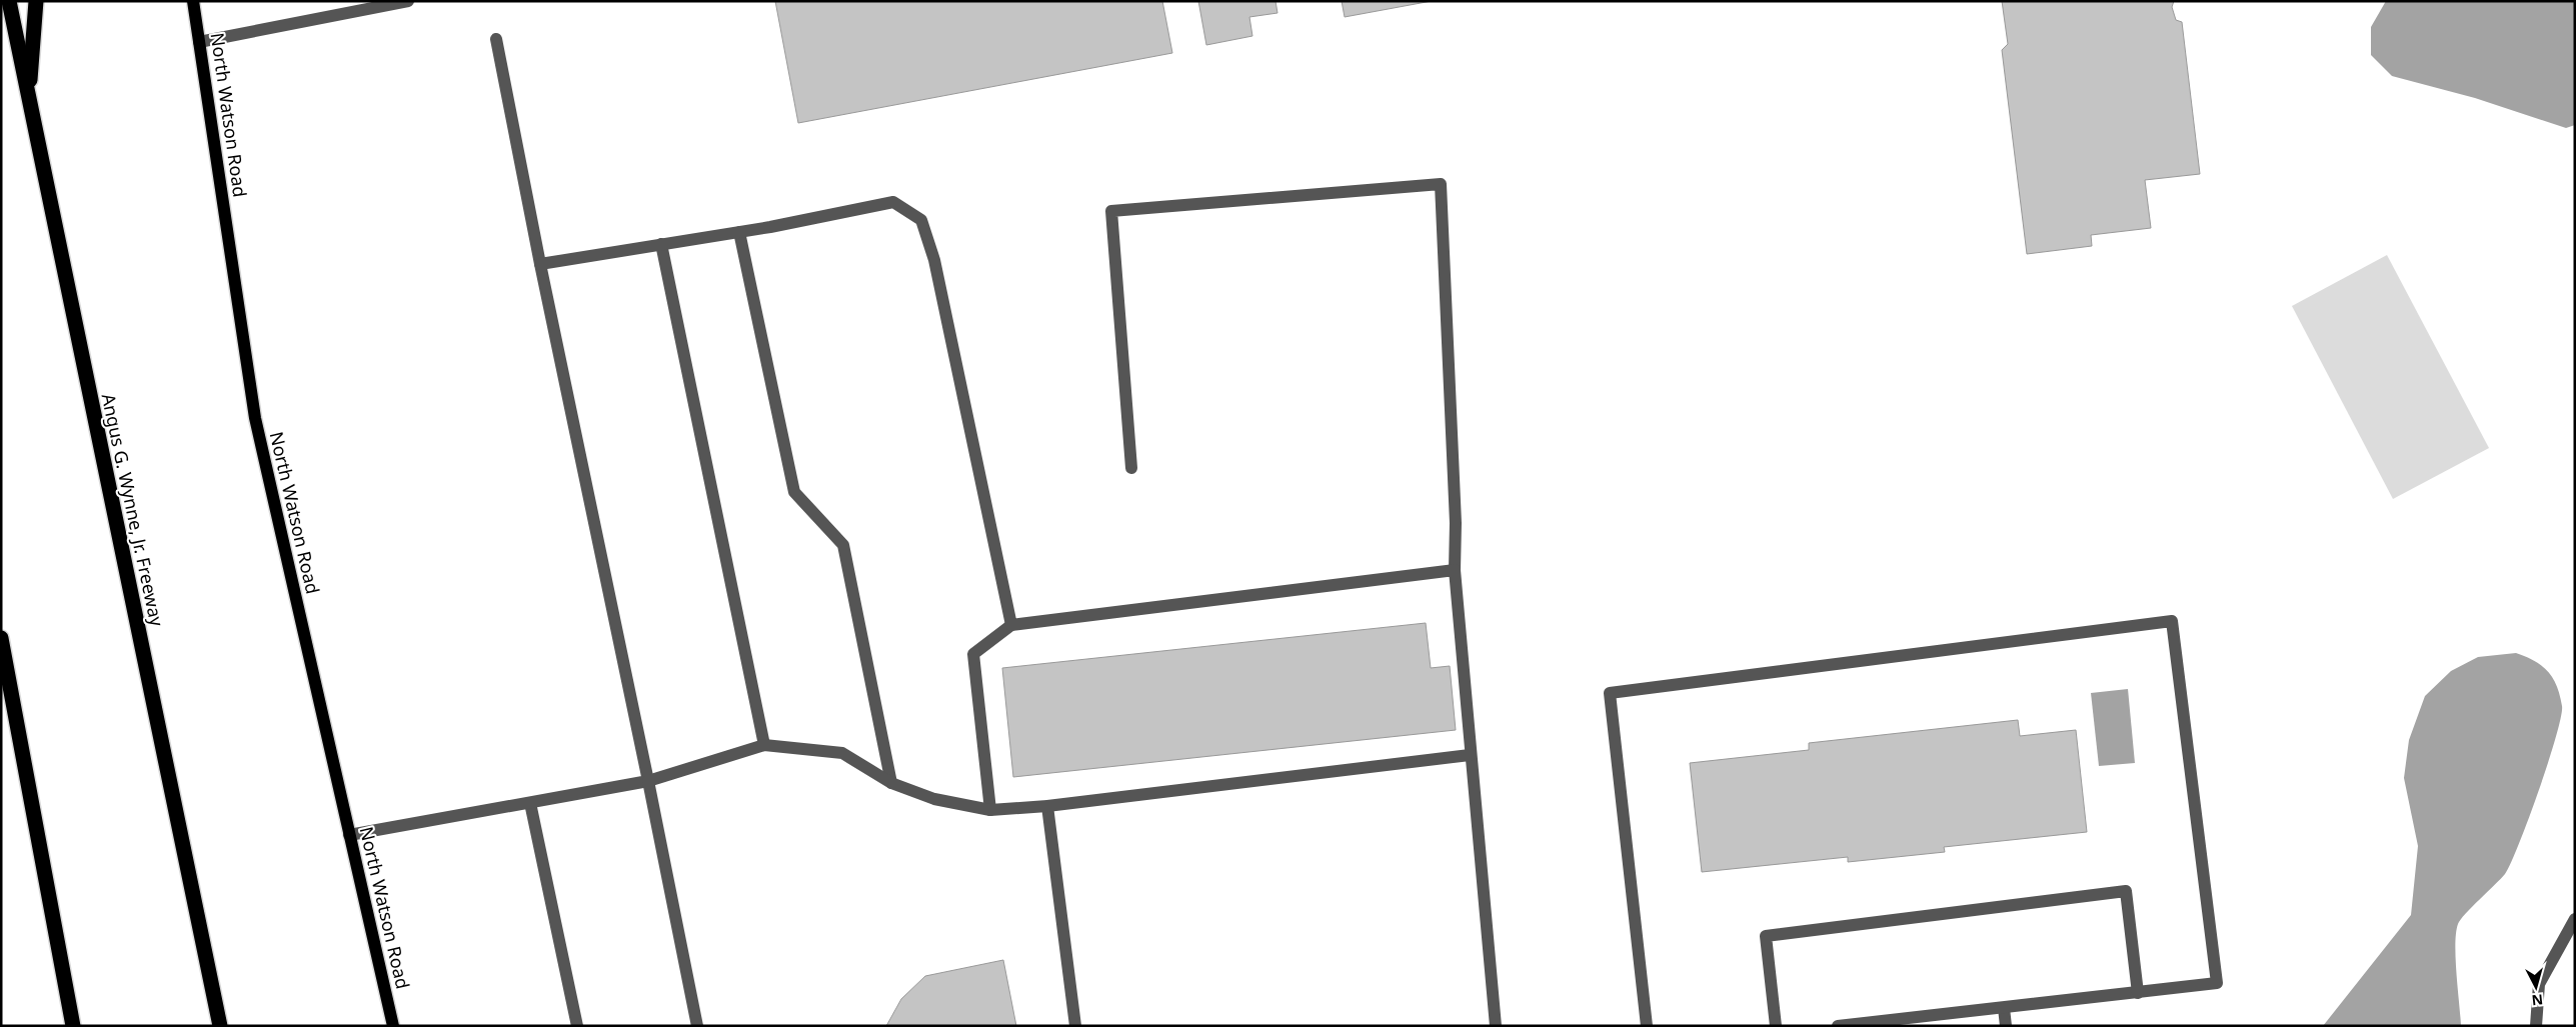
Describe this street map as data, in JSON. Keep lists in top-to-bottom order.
{
  "streets": {
    "highway": ["Angus G. Wynne, Jr. Freeway"],
    "main road": ["North Watson Road"]
  },
  "north": "bottom"
}
